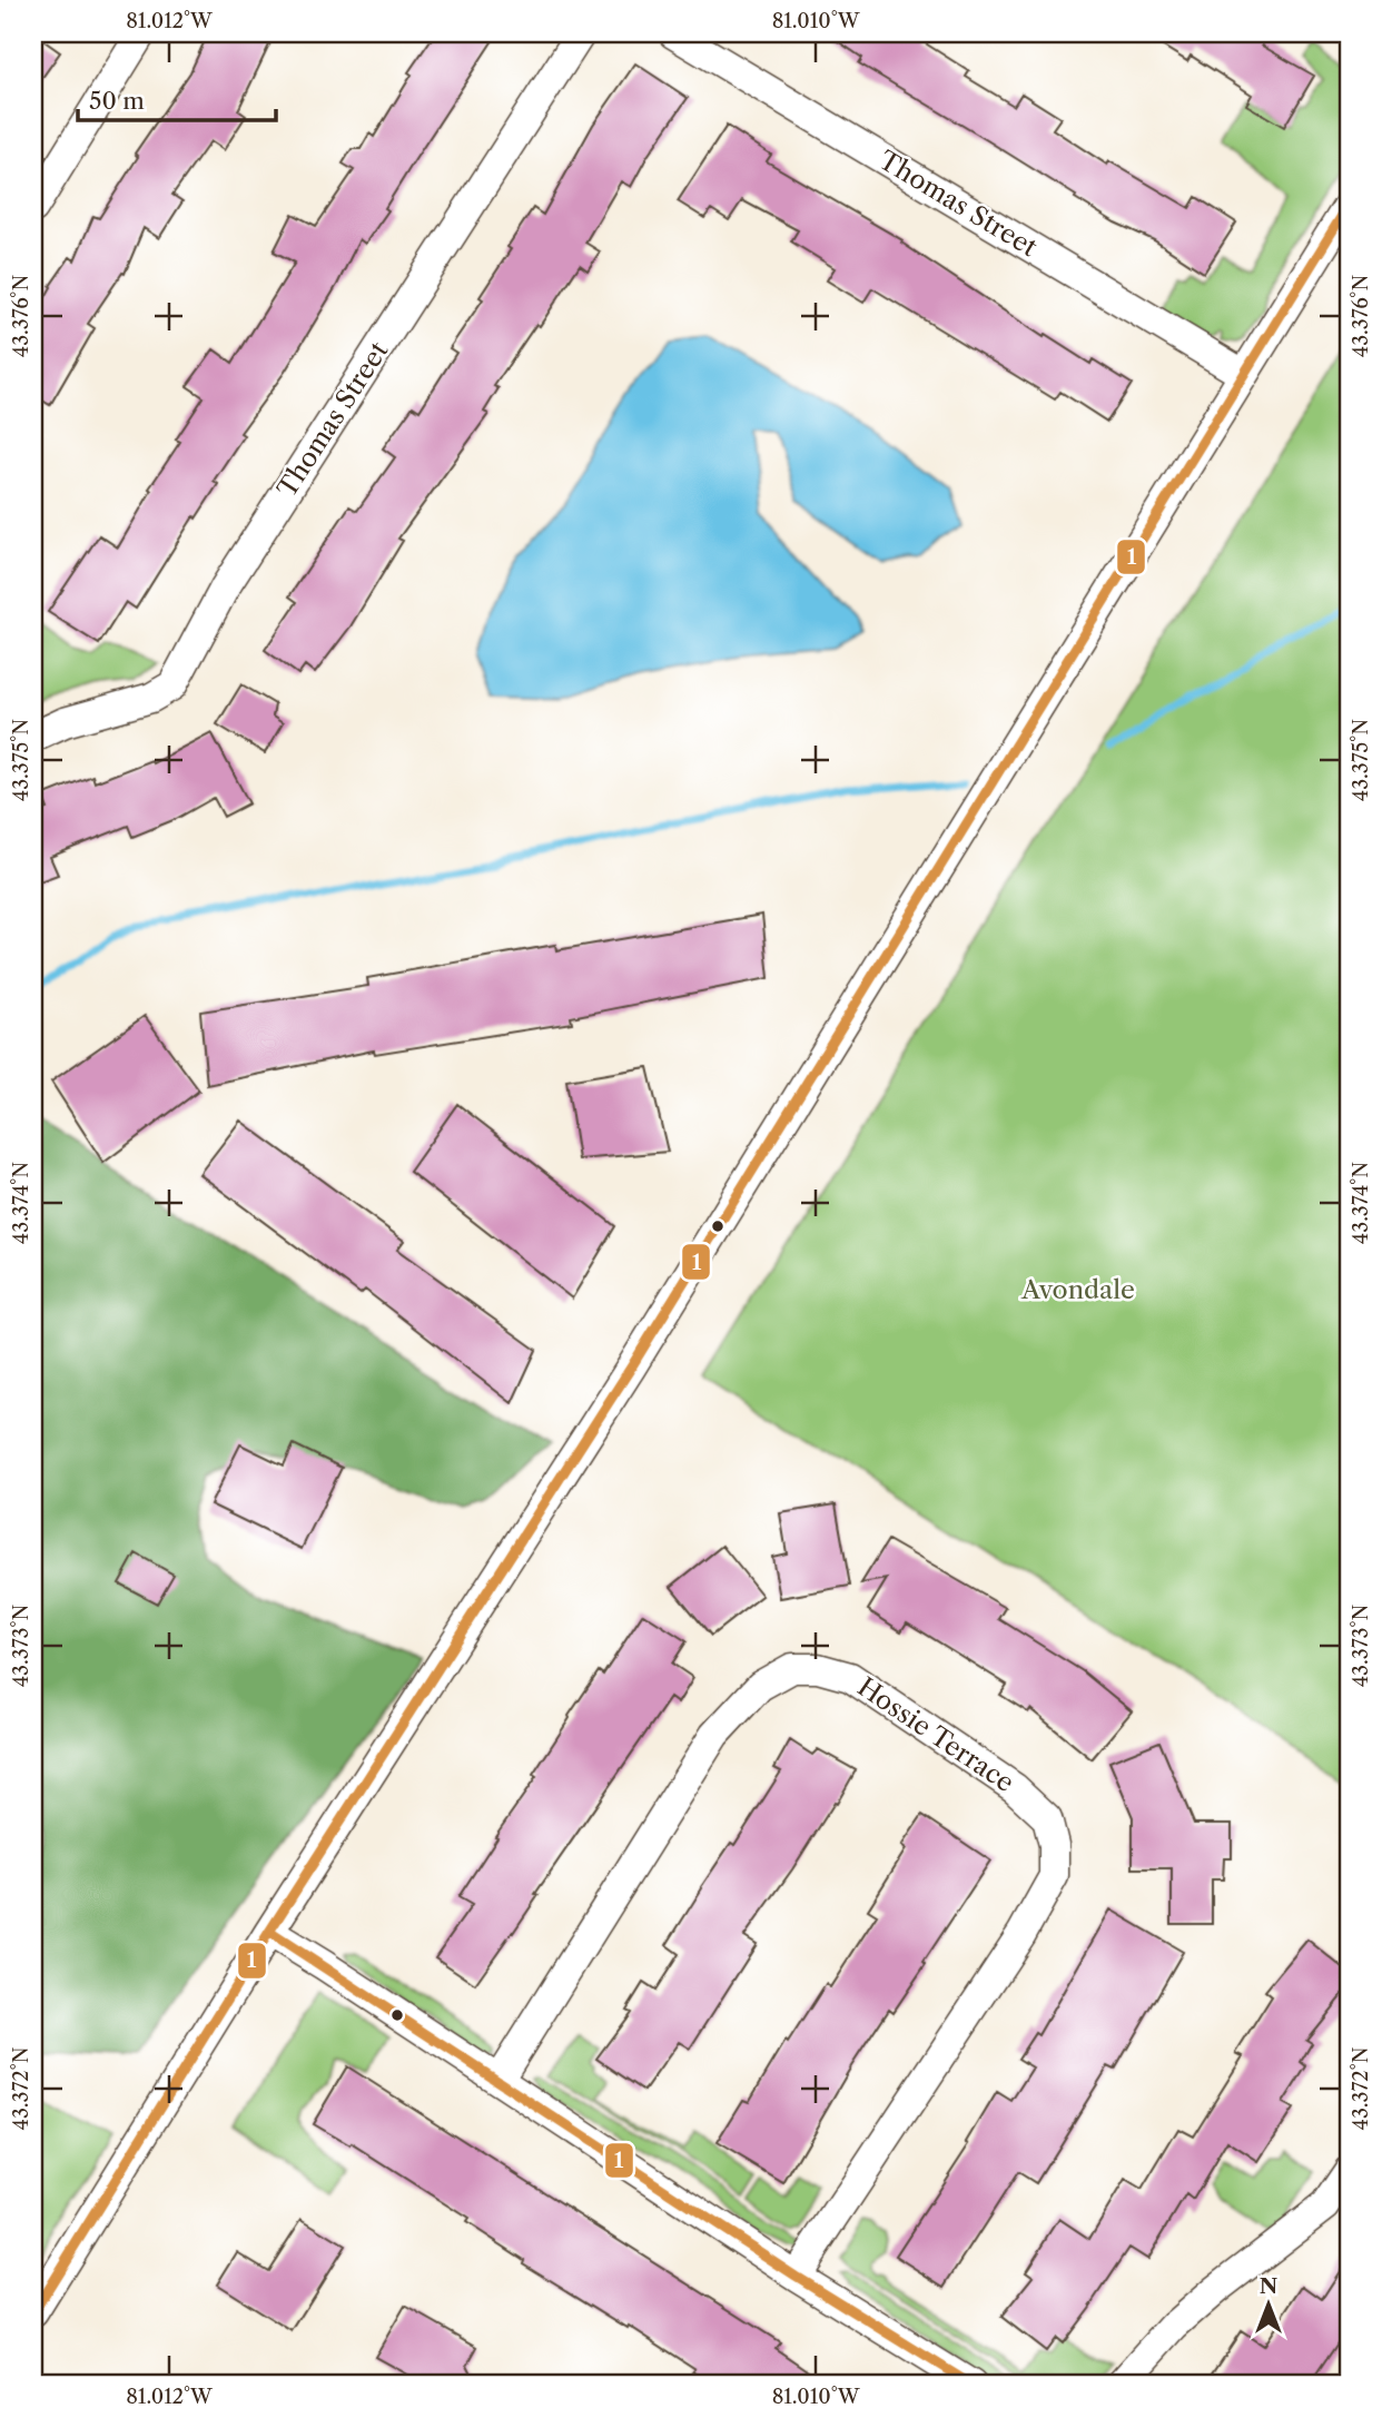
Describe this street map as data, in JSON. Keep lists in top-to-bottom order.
{
  "streets": {
    "street": ["Thomas Street", "Hossie Terrace"]
  },
  "parks": ["Avondale"],
  "lines": ["transit line 1"],
  "scale_bar": "50 m",
  "north": "top",
  "coordinates": [
    "81.012°W",
    "81.010°W",
    "43.376°N",
    "43.375°N",
    "43.374°N",
    "43.373°N",
    "43.372°N"
  ]
}
